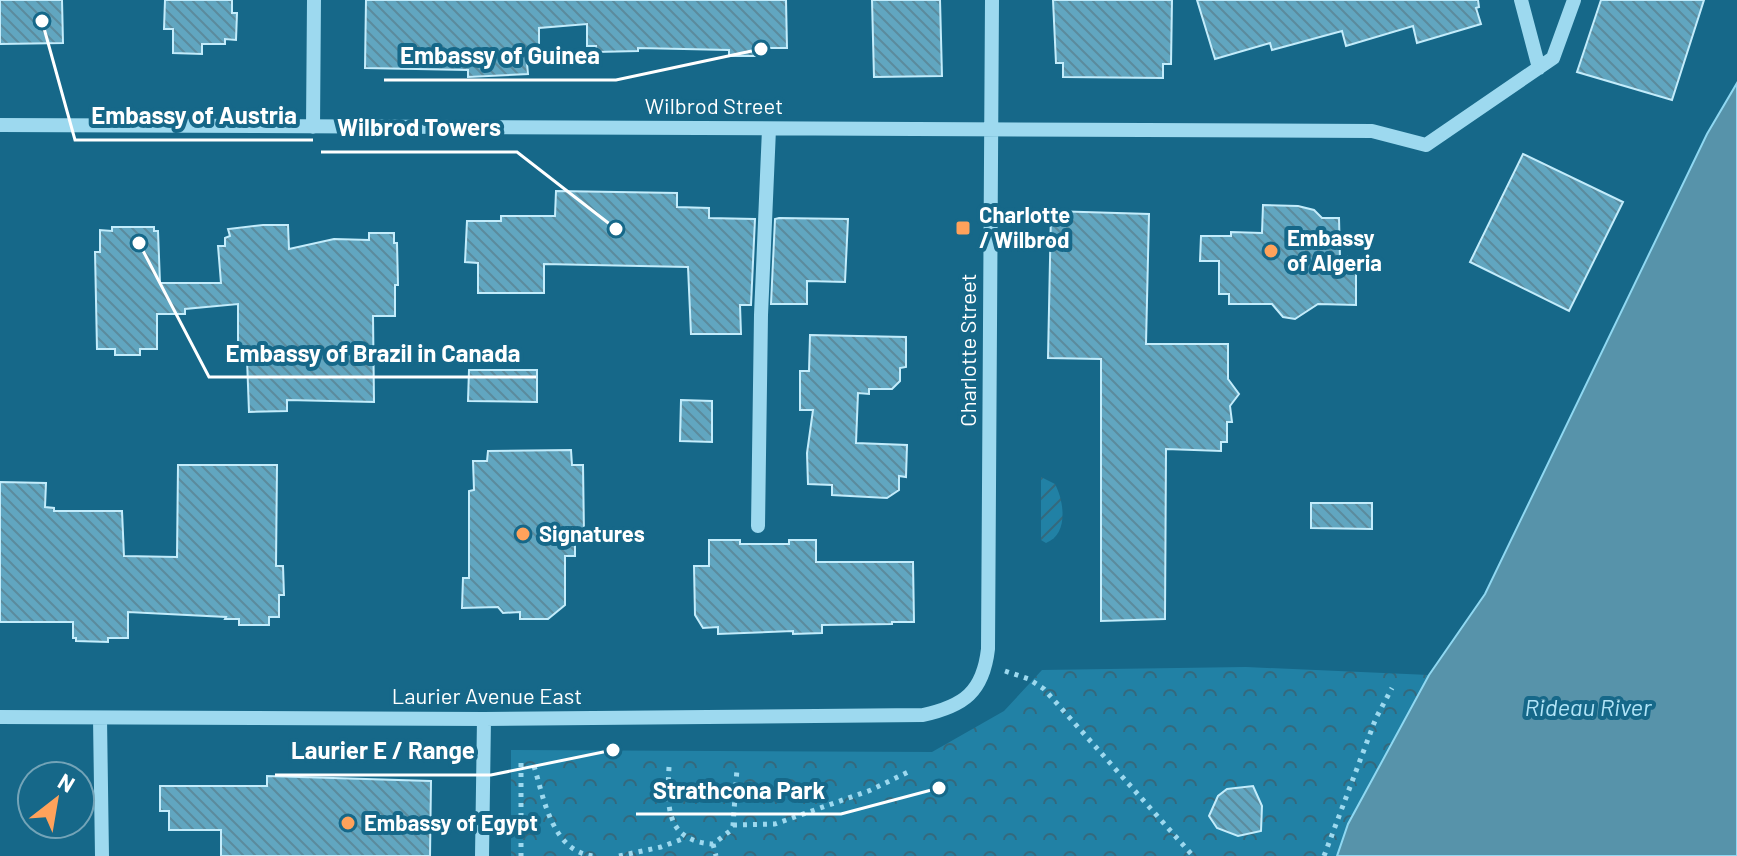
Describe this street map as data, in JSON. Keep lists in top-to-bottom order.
{
  "streets": {
    "street": ["Wilbrod Street", "Charlotte Street", "Laurier Avenue East"]
  },
  "crossings": [
    ["Wilbrod Street", "Charlotte Street"],
    ["Charlotte Street", "Laurier Avenue East"]
  ],
  "water": ["Rideau River"],
  "places": {
    "other": [
      "Embassy of Austria",
      "Embassy of Guinea",
      "Wilbrod Towers",
      "Embassy of Brazil in Canada",
      "Embassy of Algeria",
      "Signatures",
      "Laurier E / Range",
      "Strathcona Park",
      "Embassy of Egypt"
    ],
    "transit": ["Charlotte / Wilbrod"]
  },
  "north": "top right"
}
